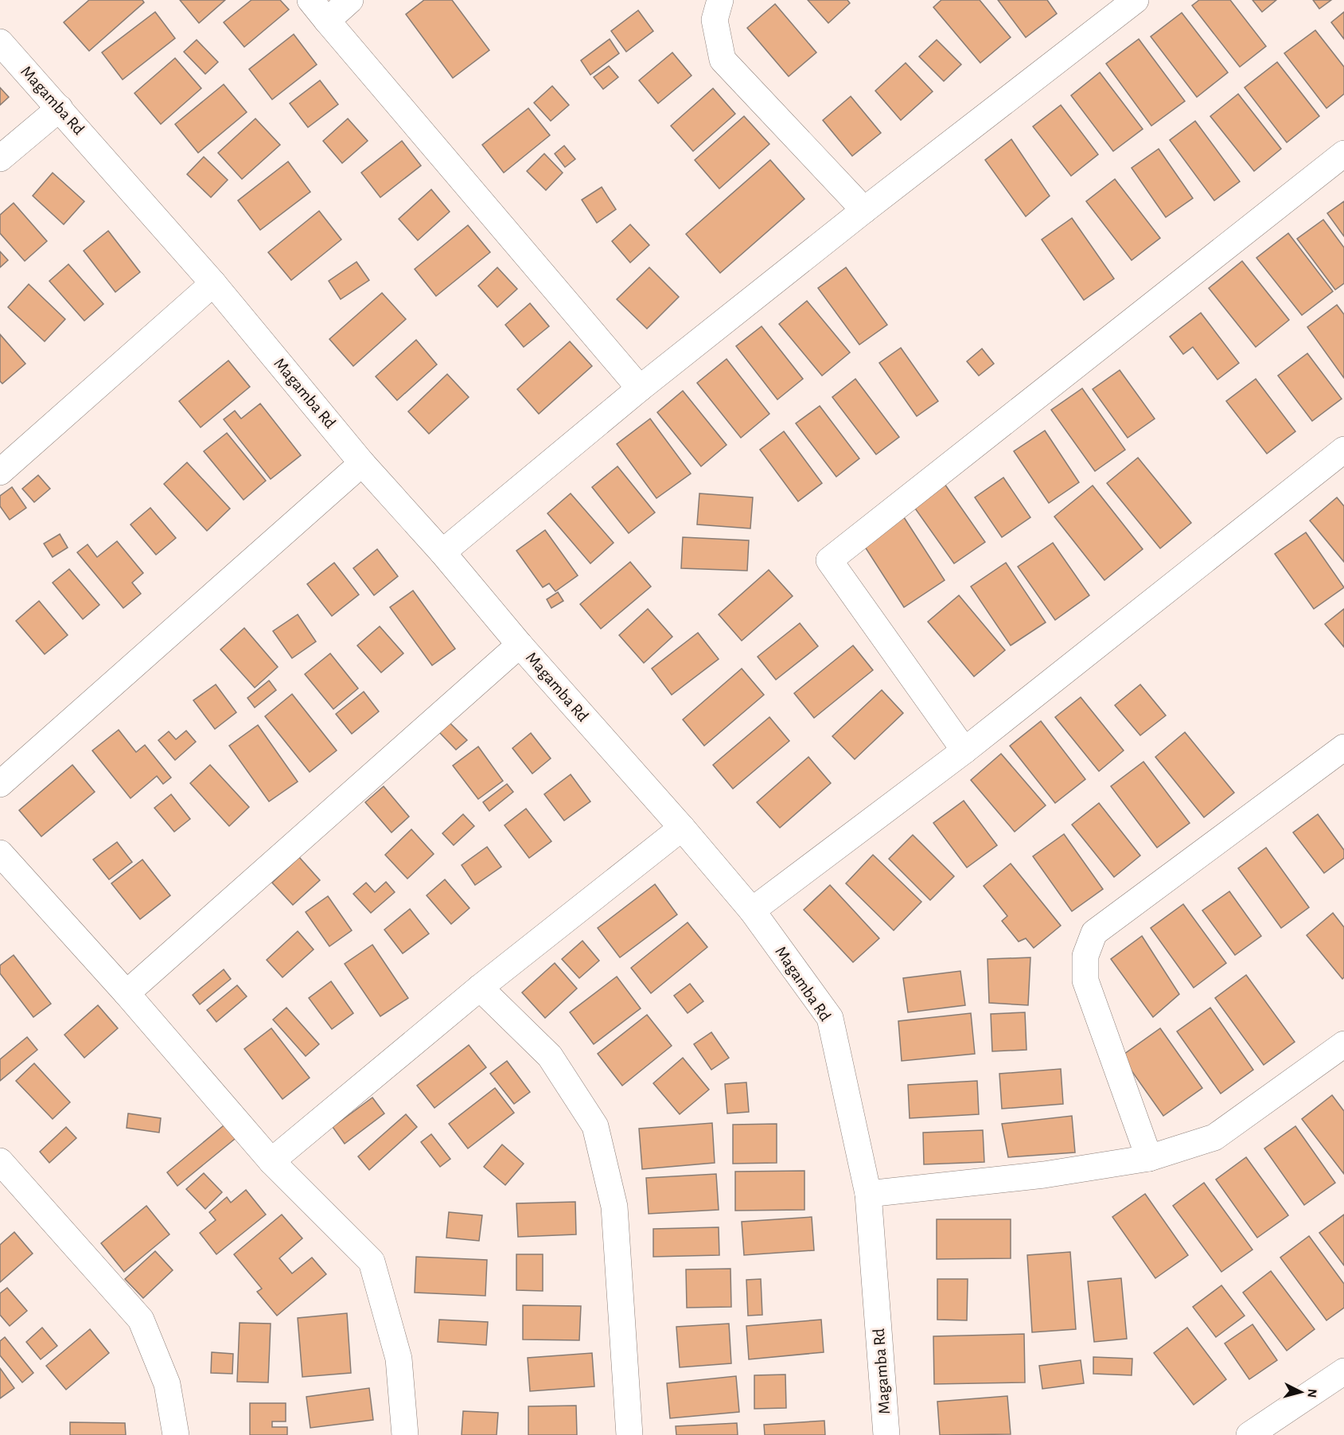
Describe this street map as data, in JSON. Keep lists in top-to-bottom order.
{
  "streets": {
    "street": ["Magamba Rd"]
  },
  "north": "right"
}
